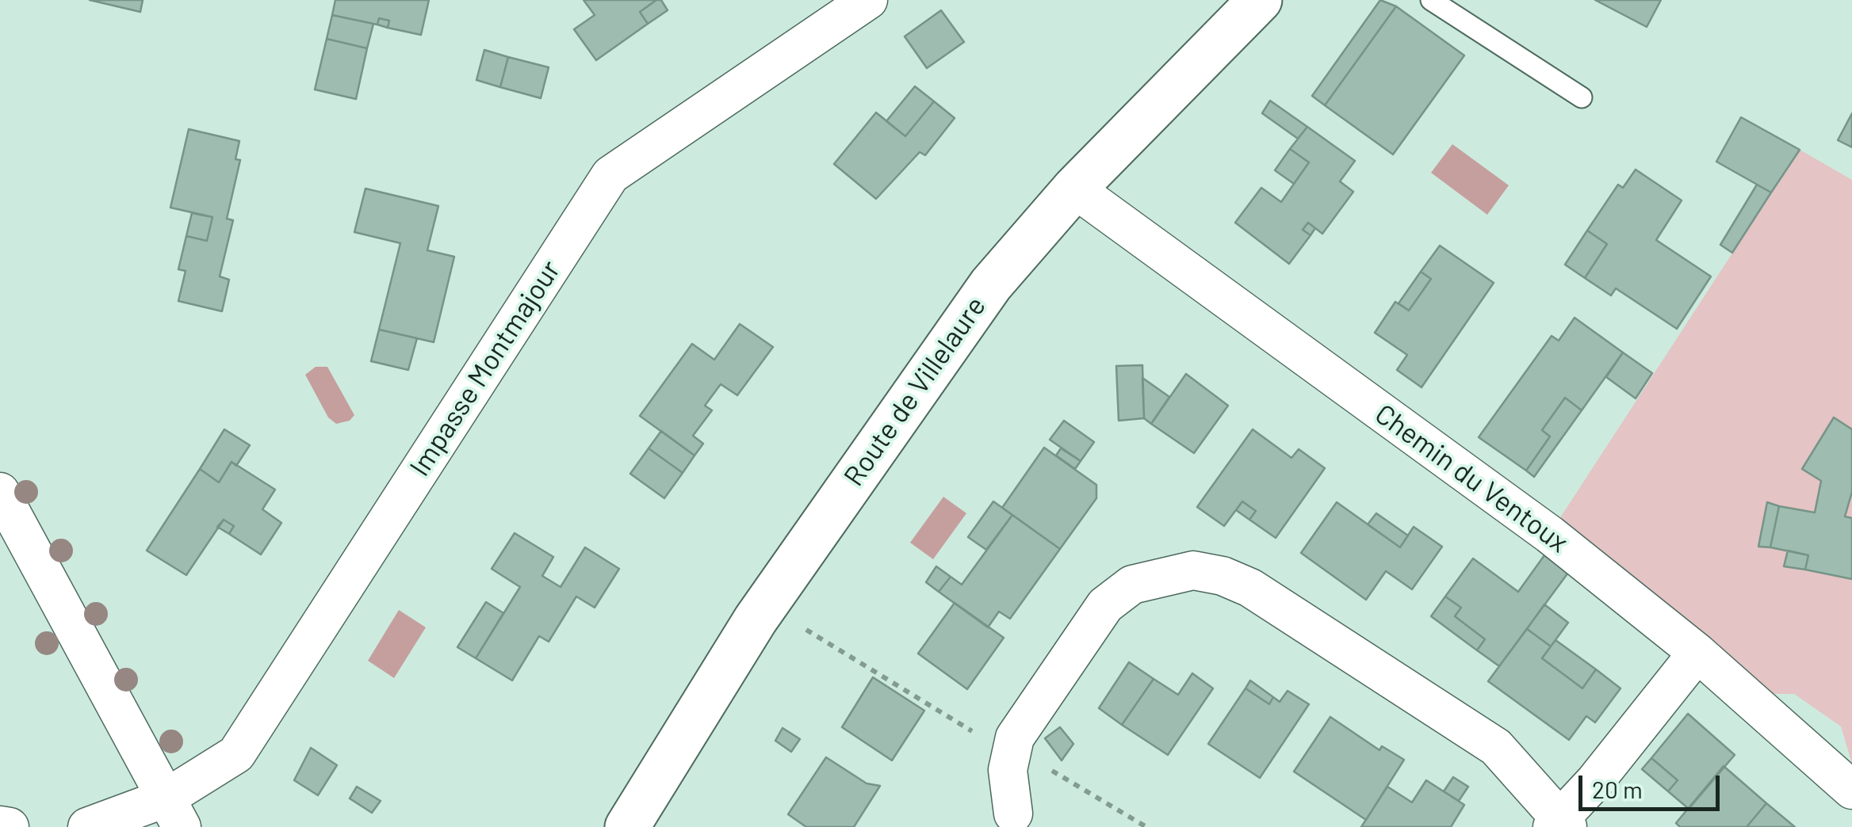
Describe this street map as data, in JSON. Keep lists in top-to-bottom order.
{
  "streets": {
    "main road": ["Route de Villelaure"],
    "street": ["Impasse Montmajour", "Chemin du Ventoux"]
  },
  "crossings": [
    ["Route de Villelaure", "Chemin du Ventoux"]
  ],
  "scale_bar": "20 m"
}
